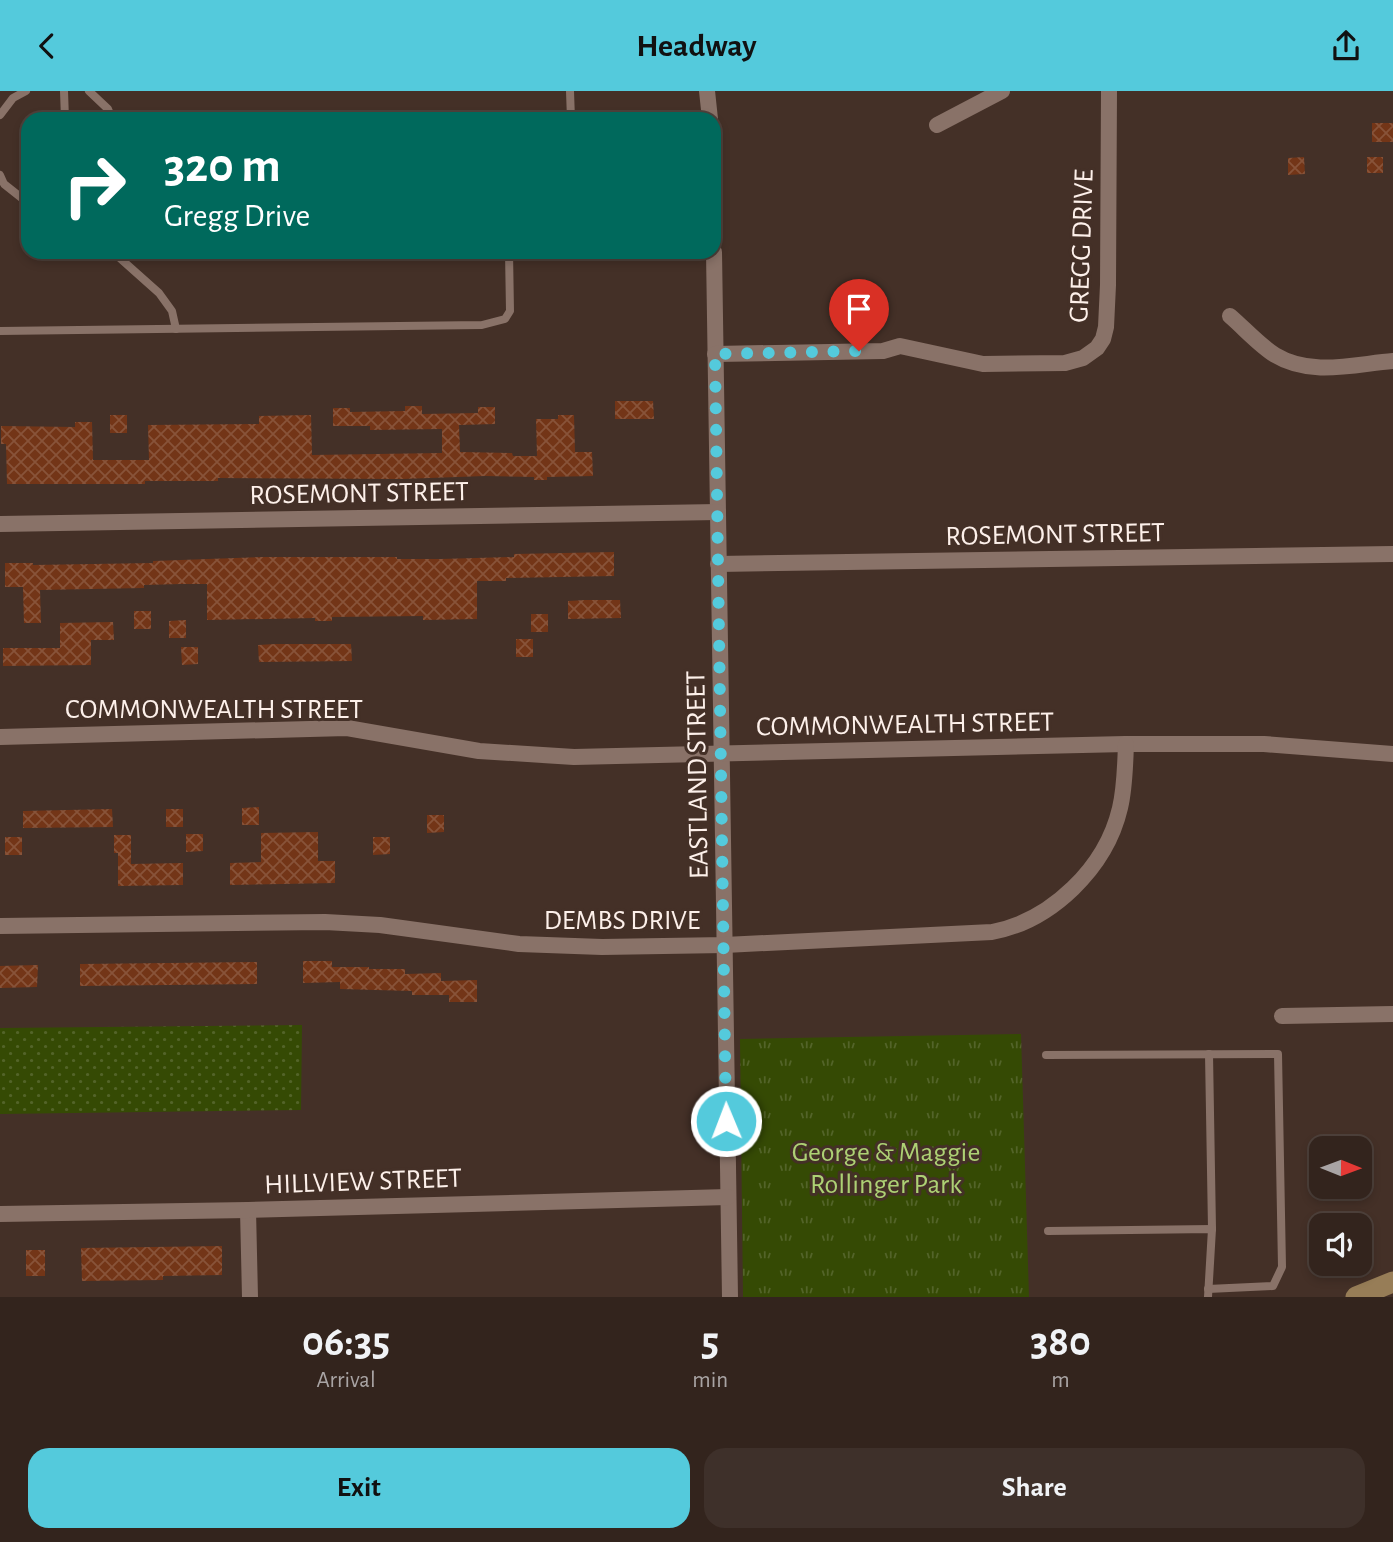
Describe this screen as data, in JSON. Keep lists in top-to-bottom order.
{
  "streets": {
    "street": [
      "GREGG DRIVE",
      "ROSEMONT STREET",
      "COMMONWEALTH STREET",
      "EASTLAND STREET",
      "DEMBS DRIVE",
      "HILLVIEW STREET"
    ]
  },
  "crossings": [
    ["GREGG DRIVE", "EASTLAND STREET"],
    ["ROSEMONT STREET", "EASTLAND STREET"],
    ["COMMONWEALTH STREET", "EASTLAND STREET"],
    ["COMMONWEALTH STREET", "DEMBS DRIVE"],
    ["EASTLAND STREET", "DEMBS DRIVE"],
    ["EASTLAND STREET", "HILLVIEW STREET"]
  ],
  "parks": ["George & Maggie Rollinger Park"],
  "north": "right",
  "page": {
    "header": "Headway",
    "turn": ["320 m", "Gregg Drive"],
    "eta": [
      "06:35",
      "Arrival",
      "5",
      "min",
      "380",
      "m"
    ],
    "buttons": ["Exit", "Share"]
  }
}
